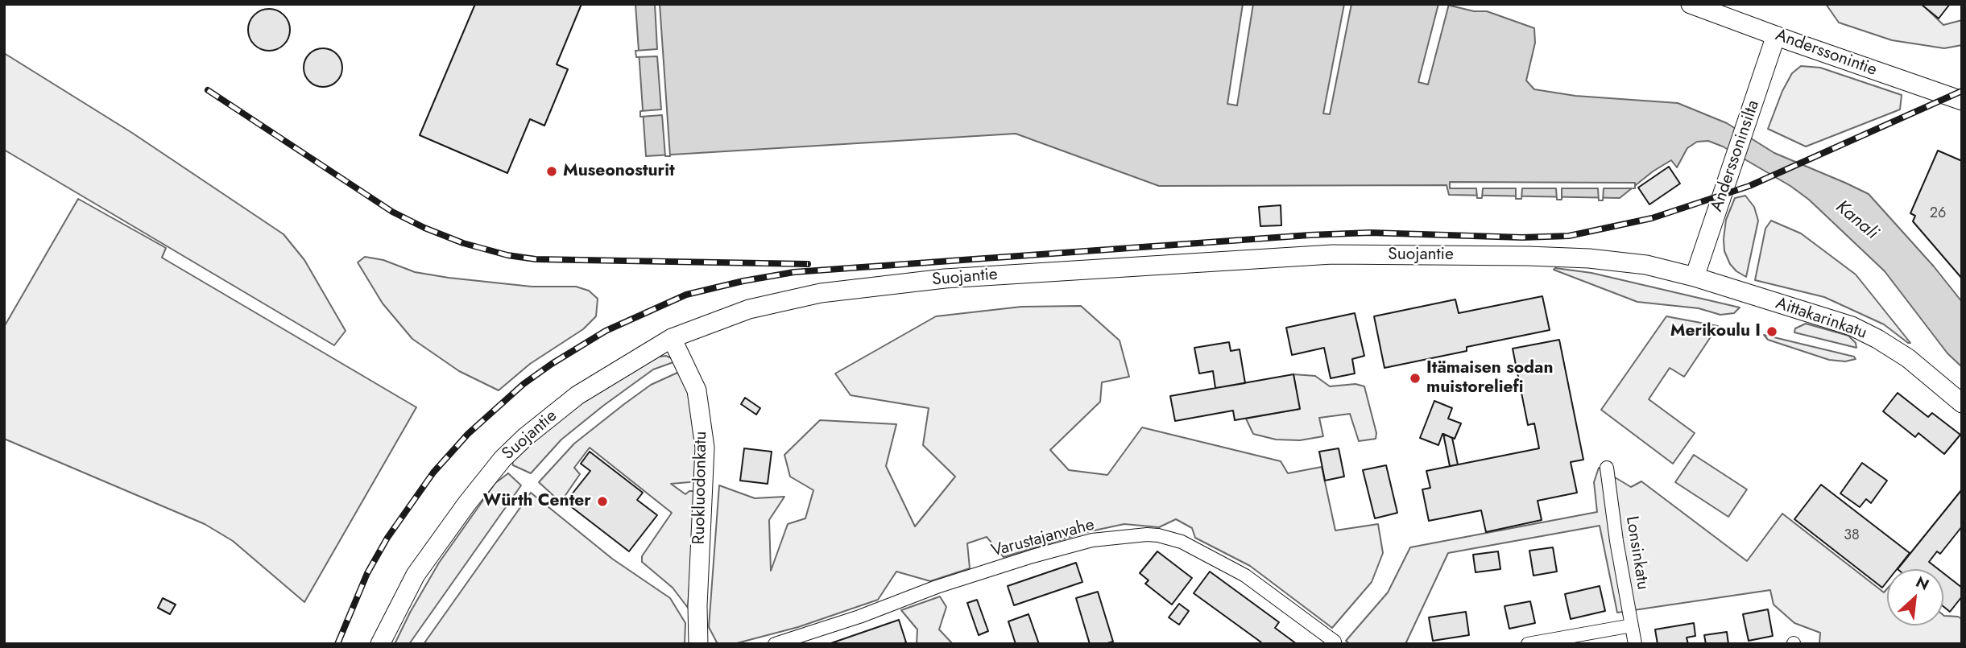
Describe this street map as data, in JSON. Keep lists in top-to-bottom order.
{
  "streets": {
    "street": [
      "Anderssonintie",
      "Anderssoninsilta",
      "Suojantie",
      "Aittakarinkatu",
      "Ruokluodonkatu",
      "Varustajanvahe",
      "Lonsinkatu"
    ]
  },
  "crossings": [
    ["Anderssonintie", "Anderssoninsilta"],
    ["Anderssoninsilta", "Suojantie"],
    ["Anderssoninsilta", "Aittakarinkatu"],
    ["Suojantie", "Aittakarinkatu"],
    ["Suojantie", "Ruokluodonkatu"]
  ],
  "water": ["Kanali"],
  "places": [
    "Museonosturit",
    "Merikoulu I",
    "Itämaisen sodan muistoreliefi",
    "Würth Center"
  ],
  "house_numbers": ["26", "38"],
  "north": "top right"
}
